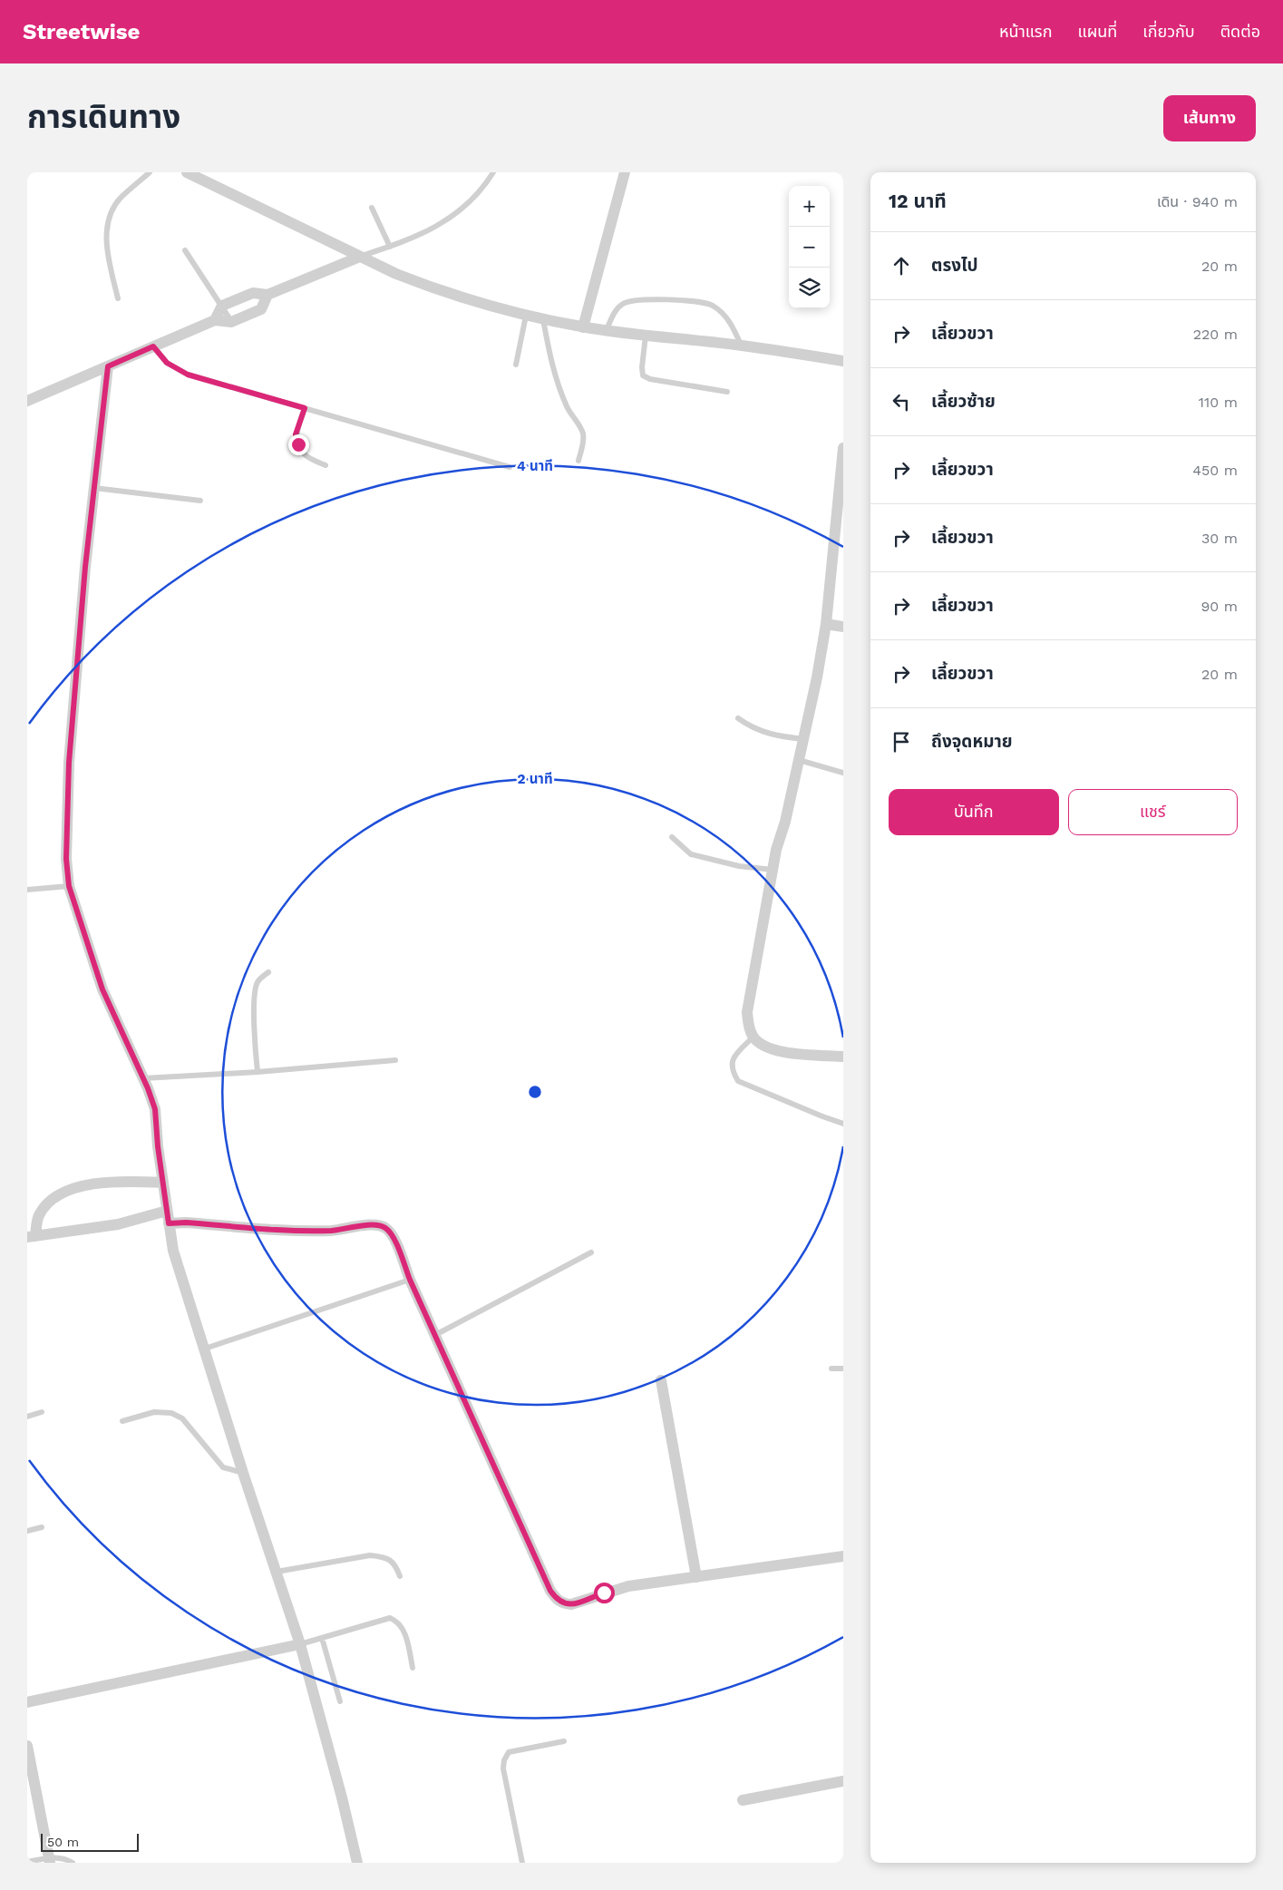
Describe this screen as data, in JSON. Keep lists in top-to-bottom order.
{
  "scale_bar": "50 m",
  "page": {
    "header": "Streetwise",
    "nav": [
      "หน้าแรก",
      "แผนที่",
      "เกี่ยวกับ",
      "ติดต่อ"
    ],
    "title": "การเดินทาง",
    "buttons": [
      "เส้นทาง",
      ["บันทึก", "แชร์"]
    ],
    "heading": ["12 นาที", "เดิน · 940 m"],
    "map_buttons": ["+", "−"],
    "list": [
      ["ตรงไป", "20 m"],
      ["เลี้ยวขวา", "220 m"],
      ["เลี้ยวซ้าย", "110 m"],
      ["เลี้ยวขวา", "450 m"],
      ["เลี้ยวขวา", "30 m"],
      ["เลี้ยวขวา", "90 m"],
      ["เลี้ยวขวา", "20 m"],
      "ถึงจุดหมาย"
    ],
    "scale": "50 m"
  },
  "rings": ["4 นาที", "2 นาที"]
}
